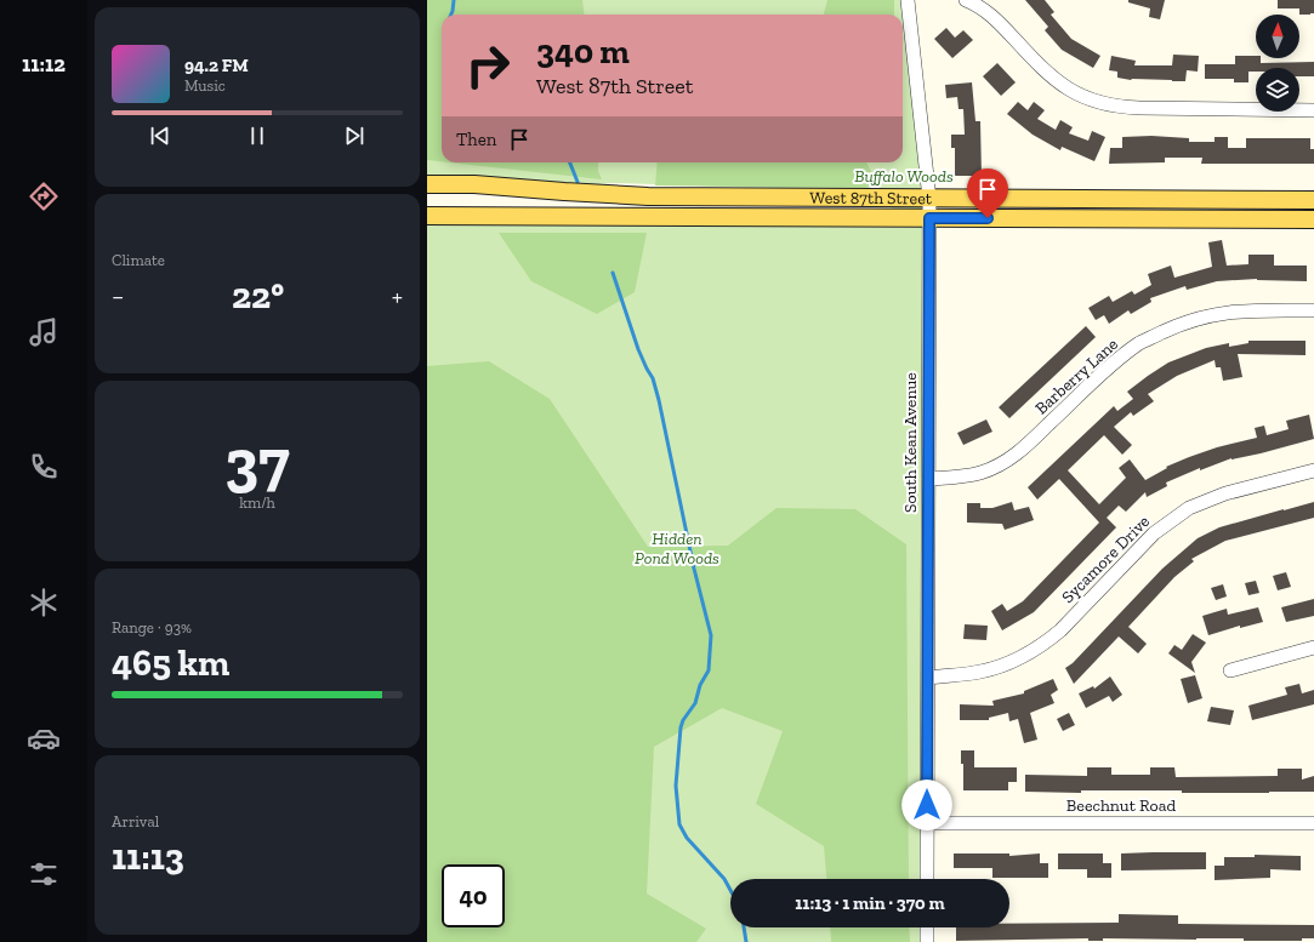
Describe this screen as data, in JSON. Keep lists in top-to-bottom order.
{
  "streets": {
    "main road": ["West 87th Street"],
    "street": [
      "Barberry Lane",
      "South Kean Avenue",
      "Sycamore Drive",
      "Beechnut Road"
    ]
  },
  "crossings": [
    ["West 87th Street", "South Kean Avenue"],
    ["Barberry Lane", "South Kean Avenue"],
    ["South Kean Avenue", "Sycamore Drive"],
    ["South Kean Avenue", "Beechnut Road"]
  ],
  "parks": ["Buffalo Woods", "Hidden Pond Woods"],
  "north": "top",
  "page": {
    "tabs": "11:12",
    "turn": ["340 m", "West 87th Street"],
    "song": ["94.2 FM", "Music"],
    "then": "Then",
    "tile": [
      "Climate",
      ["37", "km/h"],
      ["Range · 93%", "465 km"],
      ["Arrival", "11:13"]
    ],
    "heat": ["−", "22°", "+"],
    "limit": "40",
    "trip": "11:13 · 1 min · 370 m"
  }
}
